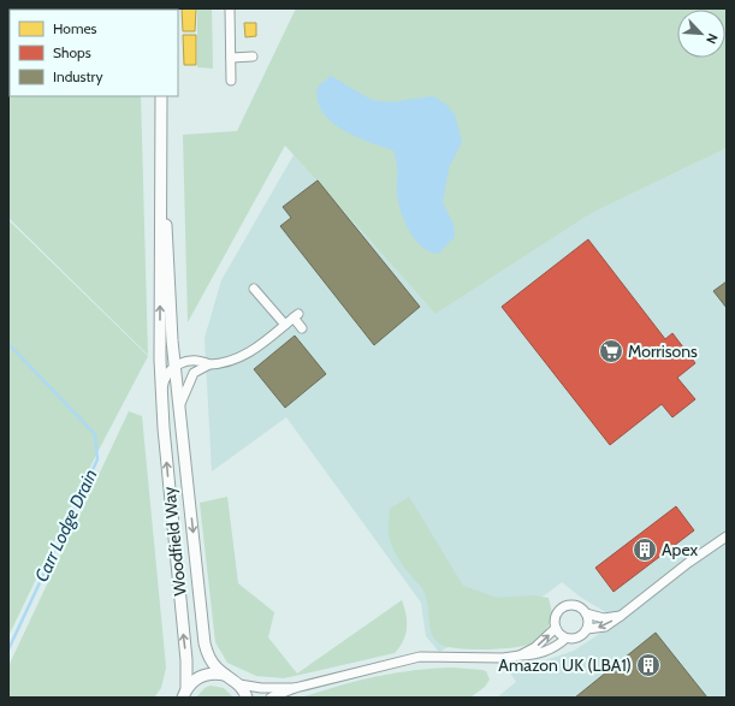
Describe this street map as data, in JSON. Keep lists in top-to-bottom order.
{
  "streets": {
    "street": ["Woodfield Way"]
  },
  "water": ["Carr Lodge Drain"],
  "places": {
    "supermarket": ["Morrisons"],
    "building": ["Apex", "Amazon UK (LBA1)"]
  },
  "legend": ["Homes", "Shops", "Industry"],
  "north": "bottom right"
}
